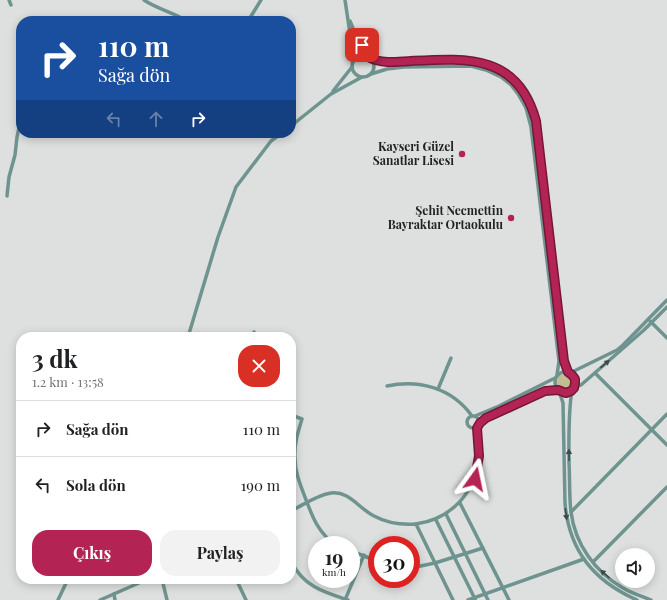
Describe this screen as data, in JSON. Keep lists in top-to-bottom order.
{
  "places": ["Kayseri Güzel Sanatlar Lisesi", "Şehit Necmettin Bayraktar Ortaokulu"],
  "page": {
    "turn": ["110 m", "Sağa dön"],
    "heading": ["3 dk", "1.2 km · 13:58"],
    "list": [
      {
        "name": "Sağa dön",
        "value": "110 m"
      },
      {
        "name": "Sola dön",
        "value": "190 m"
      }
    ],
    "buttons": ["Çıkış", "Paylaş"],
    "speed": "19 km/h",
    "limit": "30"
  }
}
